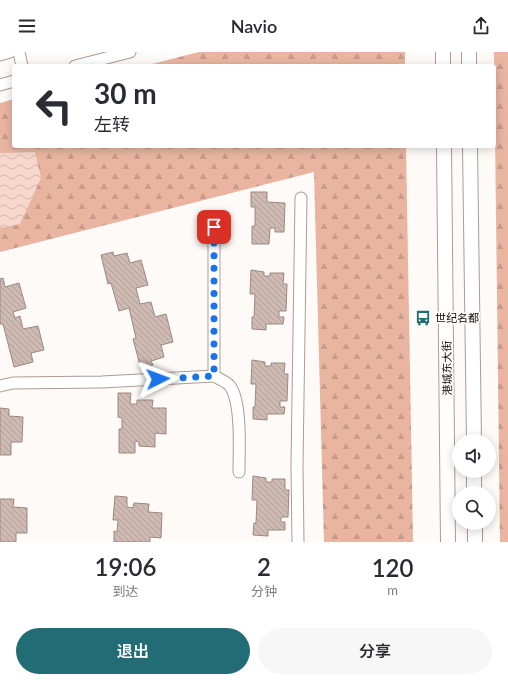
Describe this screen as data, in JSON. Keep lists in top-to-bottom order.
{
  "streets": {
    "main road": ["港城东大街"]
  },
  "places": {
    "bus stop": ["世纪名都"]
  },
  "page": {
    "header": "Navio",
    "turn": ["30 m", "左转"],
    "eta": [
      "19:06",
      "到达",
      "2",
      "分钟",
      "120",
      "m"
    ],
    "buttons": ["退出", "分享"]
  }
}
